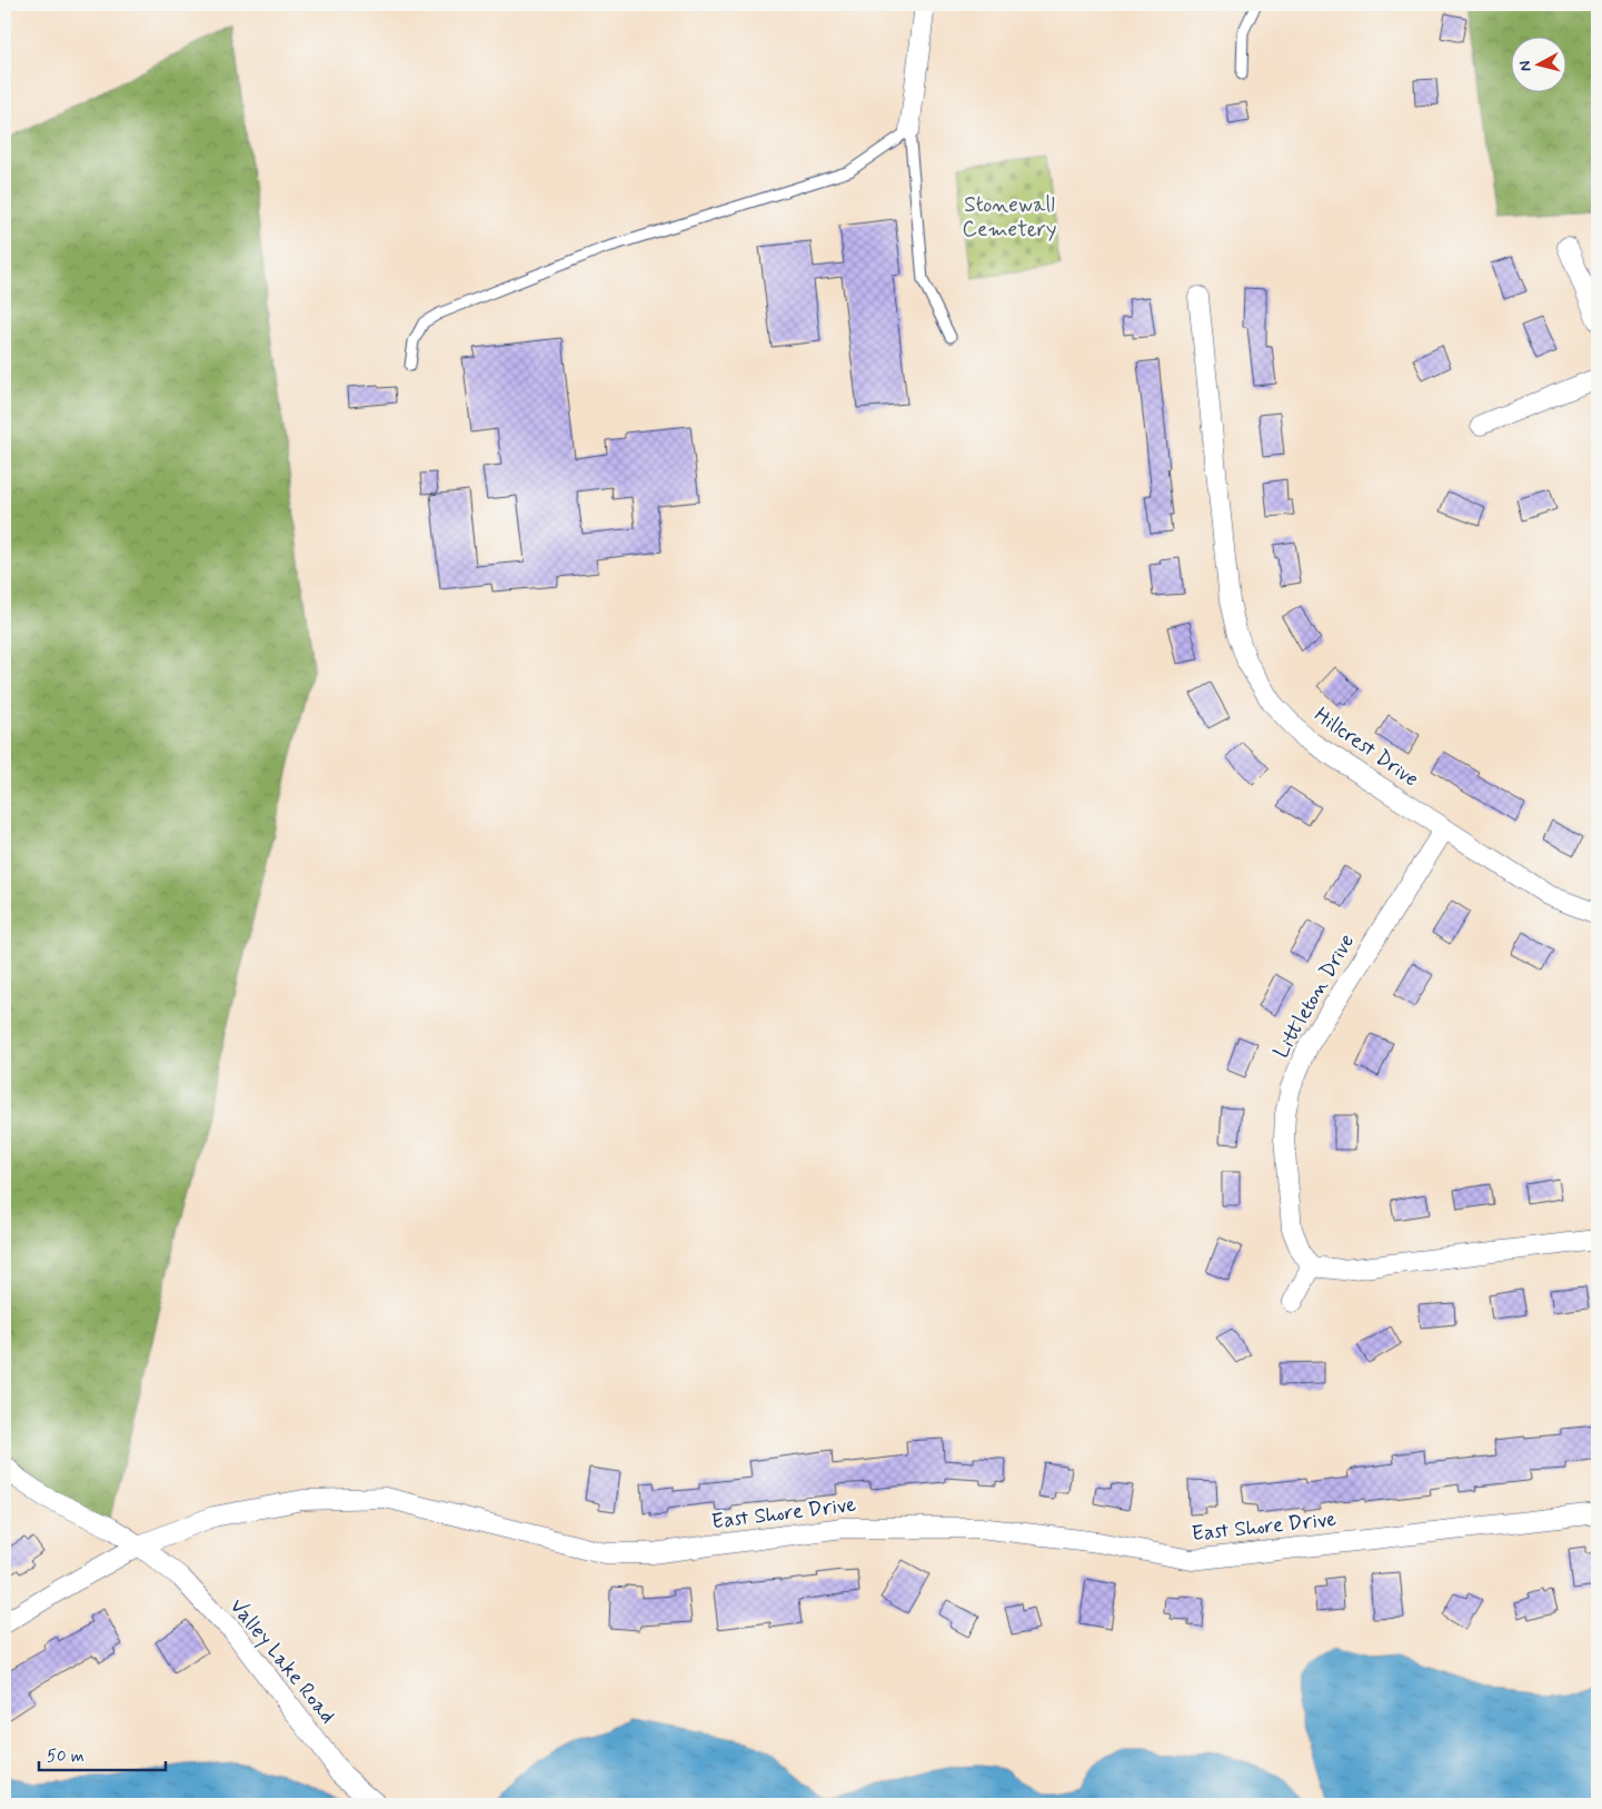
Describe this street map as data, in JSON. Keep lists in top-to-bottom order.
{
  "streets": {
    "street": [
      "Hillcrest Drive",
      "Littleton Drive",
      "East Shore Drive",
      "Valley Lake Road"
    ]
  },
  "crossings": [
    ["Hillcrest Drive", "Littleton Drive"],
    ["East Shore Drive", "Valley Lake Road"]
  ],
  "parks": ["Stonewall Cemetery"],
  "scale_bar": "50 m",
  "north": "left"
}
